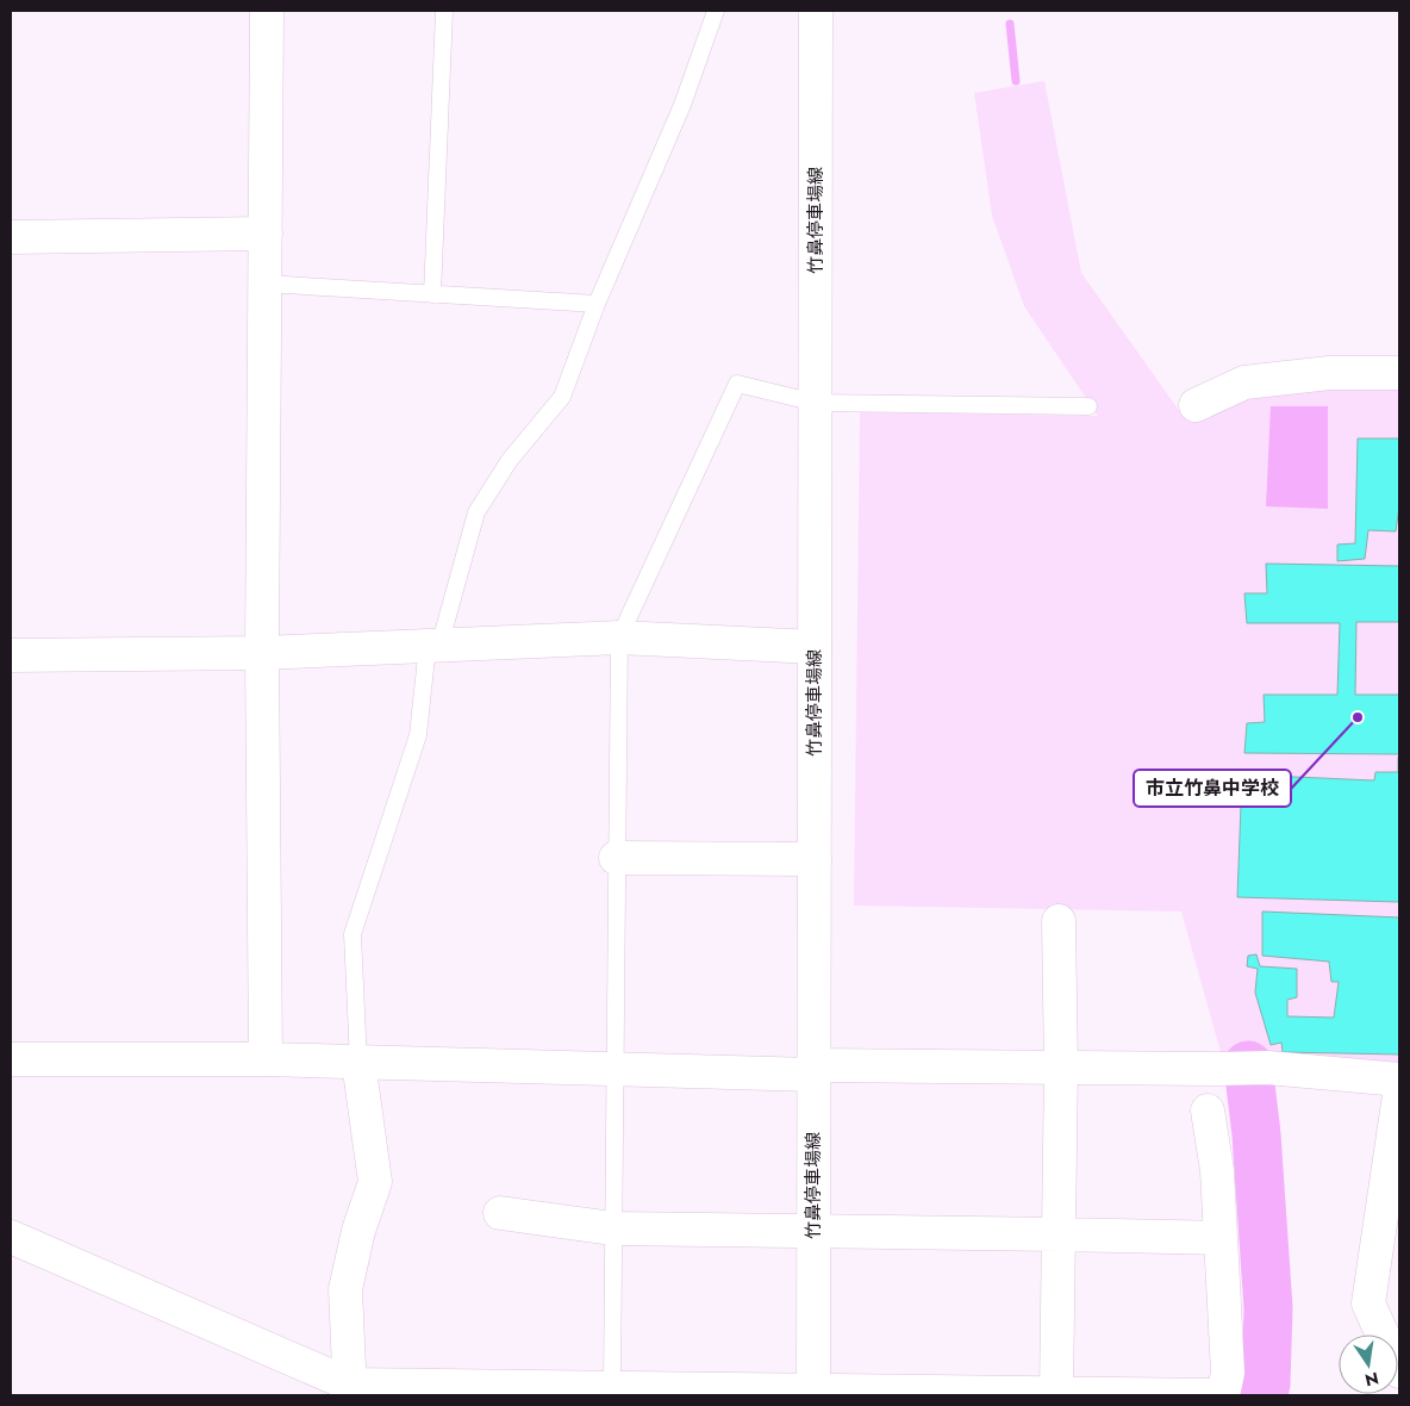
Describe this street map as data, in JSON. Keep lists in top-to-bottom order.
{
  "streets": {
    "street": ["竹鼻停車場線"]
  },
  "places": ["市立竹鼻中学校"],
  "north": "bottom"
}
